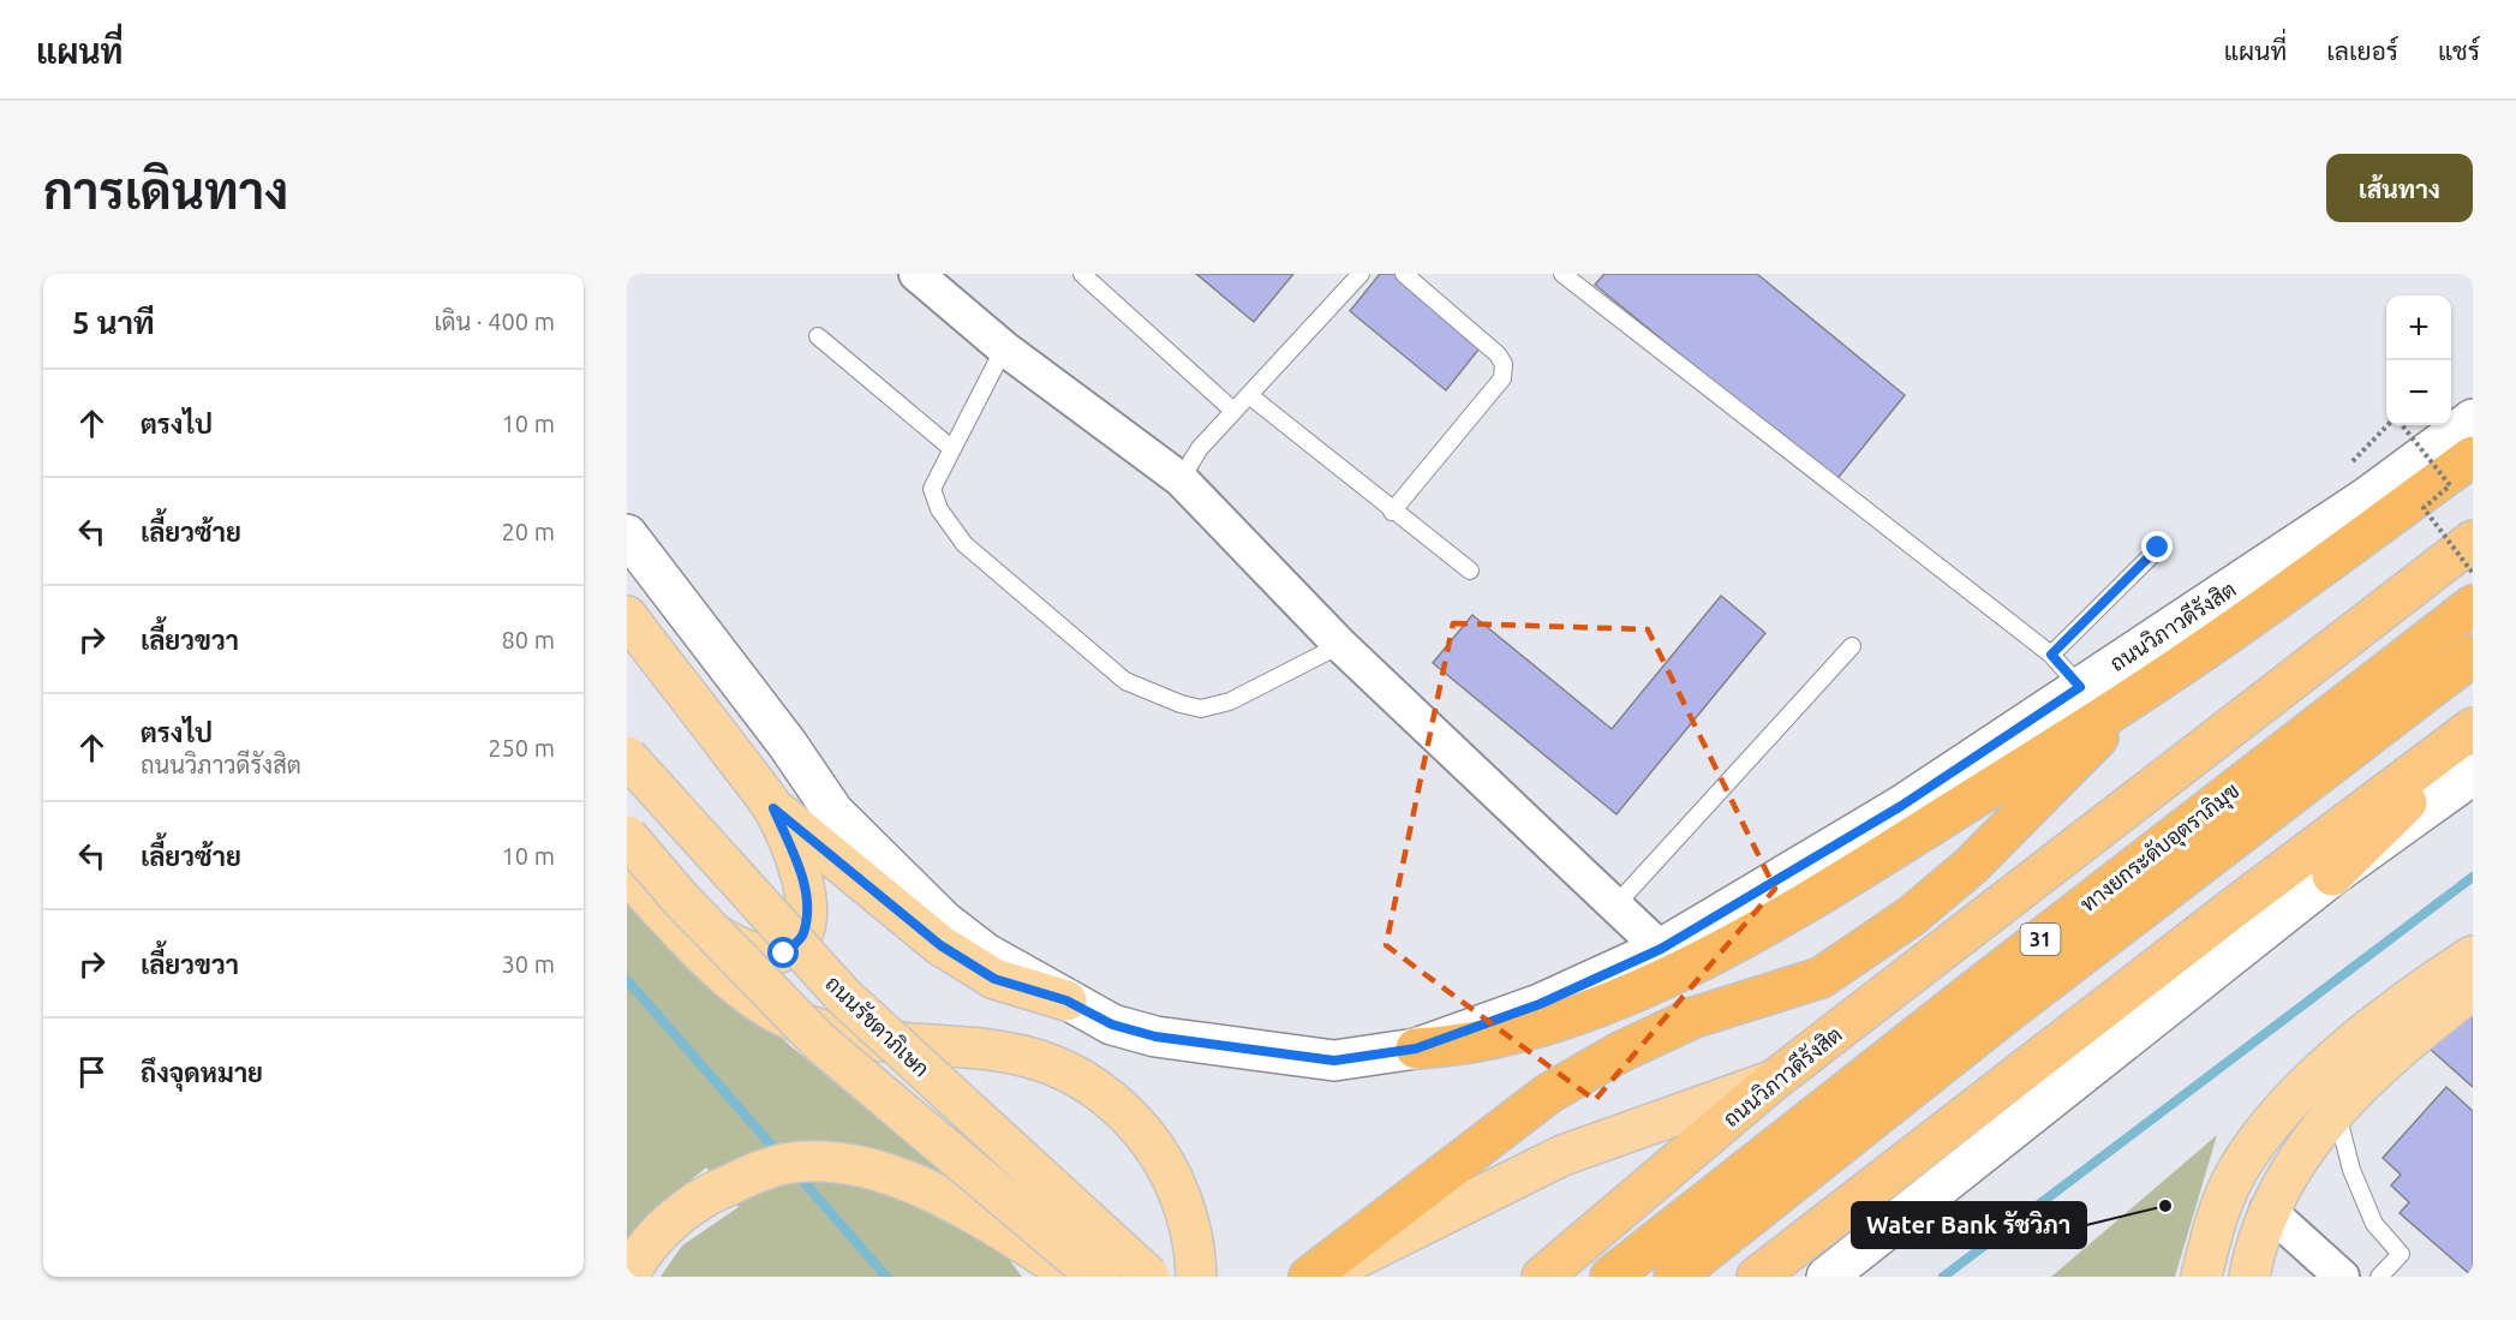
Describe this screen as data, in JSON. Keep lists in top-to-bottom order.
{
  "streets": {
    "highway": ["ถนนวิภาวดีรังสิต", "ทางยกระดับอุตราภิมุข", "31"],
    "main road": ["ถนนรัชดาภิเษก"]
  },
  "places": ["Water Bank รัชวิภา"],
  "page": {
    "header": "แผนที่",
    "nav": ["แผนที่", "เลเยอร์", "แชร์"],
    "buttons": "เส้นทาง",
    "title": "การเดินทาง",
    "heading": ["5 นาที", "เดิน · 400 m"],
    "map_buttons": ["+", "−"],
    "list": [
      ["ตรงไป", "10 m"],
      ["เลี้ยวซ้าย", "20 m"],
      ["เลี้ยวขวา", "80 m"],
      ["ตรงไป", "ถนนวิภาวดีรังสิต", "250 m"],
      ["เลี้ยวซ้าย", "10 m"],
      ["เลี้ยวขวา", "30 m"],
      "ถึงจุดหมาย"
    ]
  }
}
